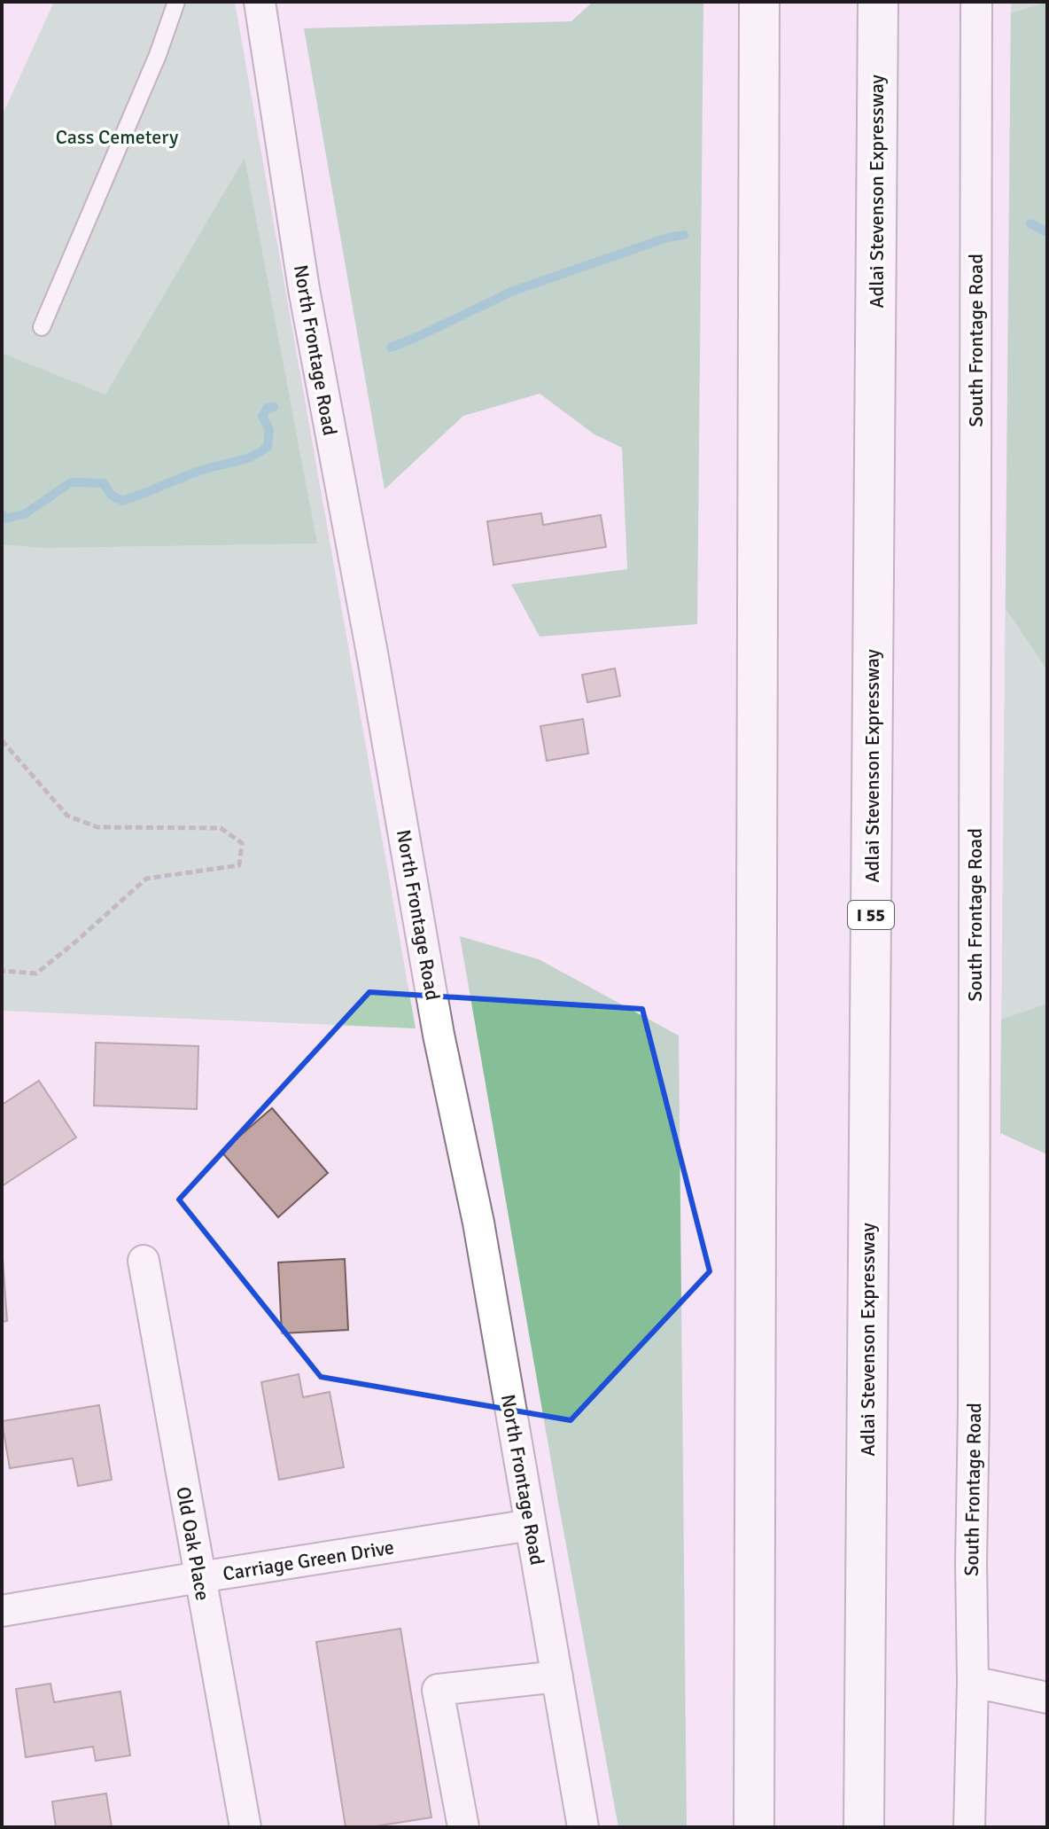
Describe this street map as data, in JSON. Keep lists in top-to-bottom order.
{
  "streets": {
    "highway": ["Adlai Stevenson Expressway", "I 55"],
    "street": [
      "South Frontage Road",
      "North Frontage Road",
      "Old Oak Place",
      "Carriage Green Drive"
    ]
  },
  "crossings": [
    ["North Frontage Road", "Carriage Green Drive"],
    ["Old Oak Place", "Carriage Green Drive"]
  ],
  "parks": ["Cass Cemetery"]
}
